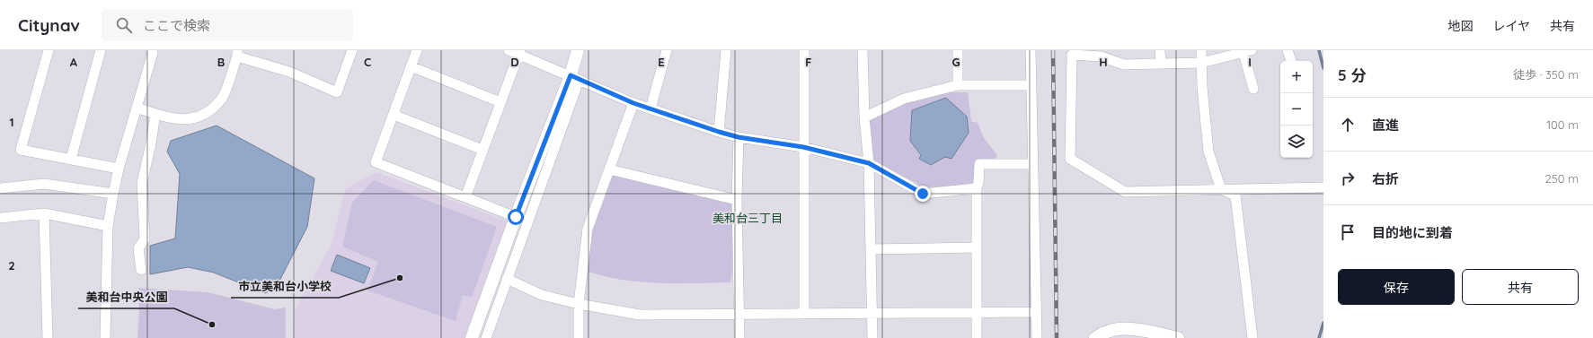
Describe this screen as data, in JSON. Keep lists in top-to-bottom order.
{
  "districts": ["美和台三丁目"],
  "places": ["市立美和台小学校", "美和台中央公園"],
  "page": {
    "header": "Citynav",
    "search": "ここで検索",
    "nav": ["地図", "レイヤ", "共有"],
    "heading": ["5 分", "徒歩 · 350 m"],
    "map_buttons": ["+", "−"],
    "list": [
      ["直進", "100 m"],
      ["右折", "250 m"],
      "目的地に到着"
    ],
    "buttons": ["保存", "共有"]
  },
  "grid": {
    "columns": [
      "A",
      "B",
      "C",
      "D",
      "E",
      "F",
      "G",
      "H",
      "I"
    ],
    "rows": ["1", "2"]
  }
}
